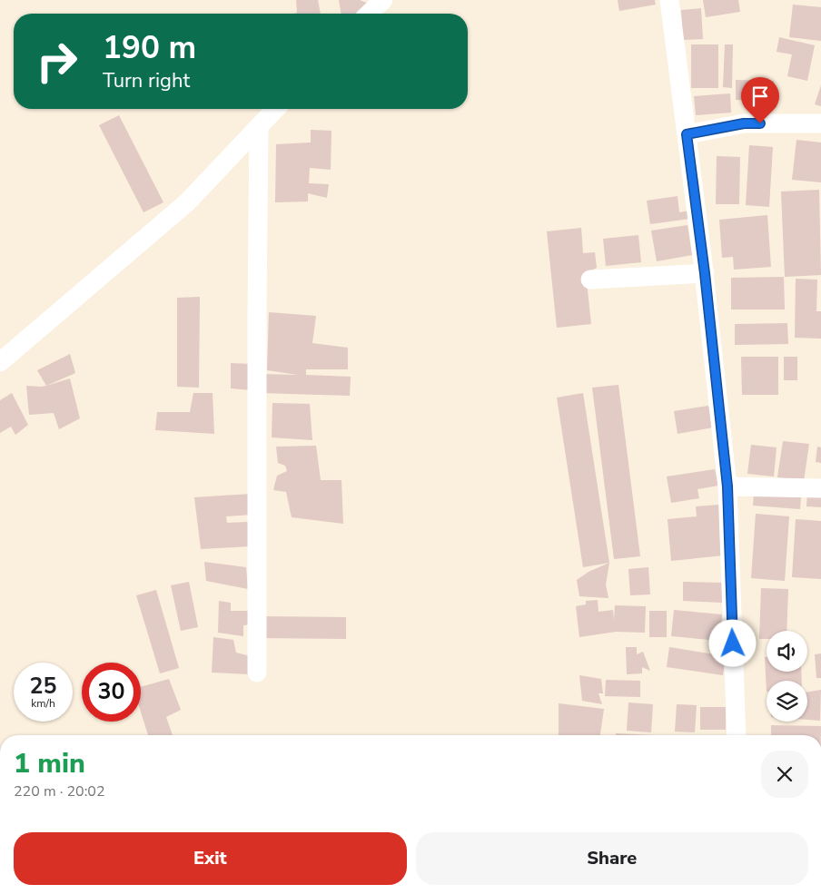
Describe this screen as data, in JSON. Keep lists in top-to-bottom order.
{
  "page": {
    "turn": ["190 m", "Turn right"],
    "speed": "25 km/h",
    "limit": "30",
    "heading": ["1 min", "220 m · 20:02"],
    "buttons": ["Exit", "Share"]
  }
}
